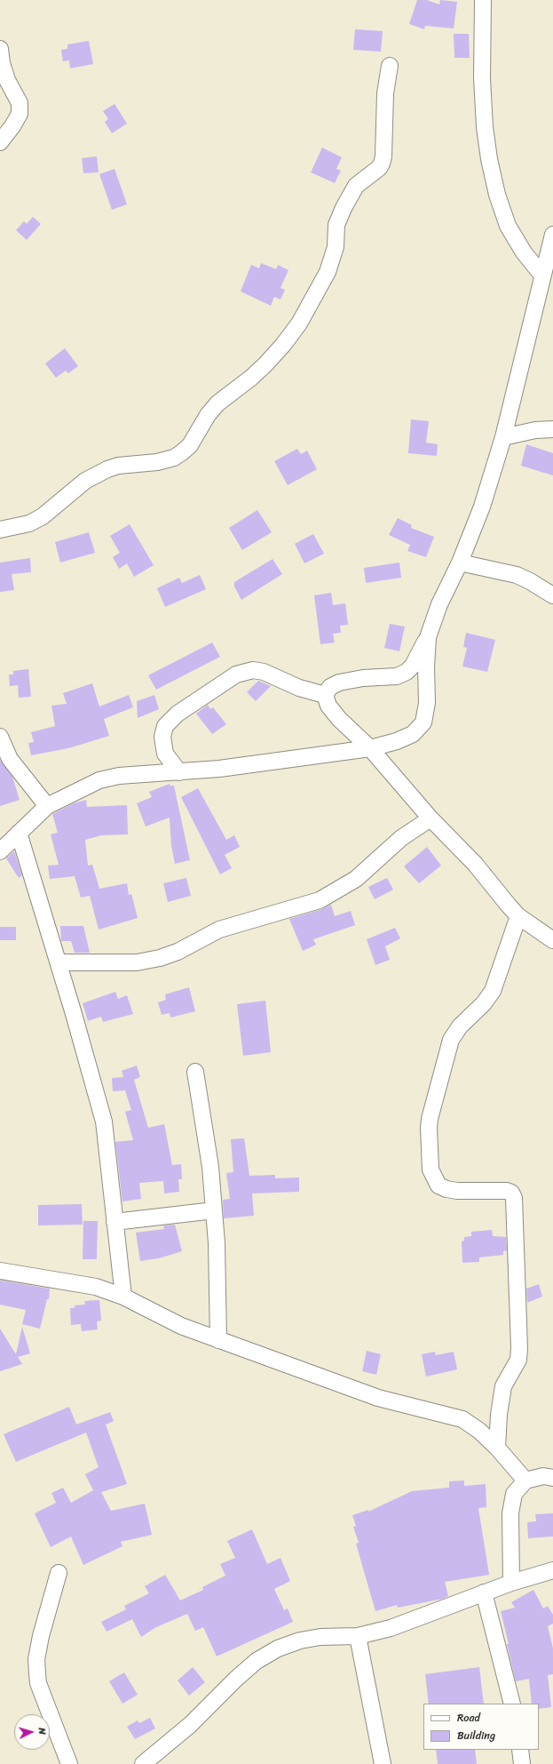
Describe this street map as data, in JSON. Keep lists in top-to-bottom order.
{
  "legend": ["Road", "Building"],
  "north": "right"
}
